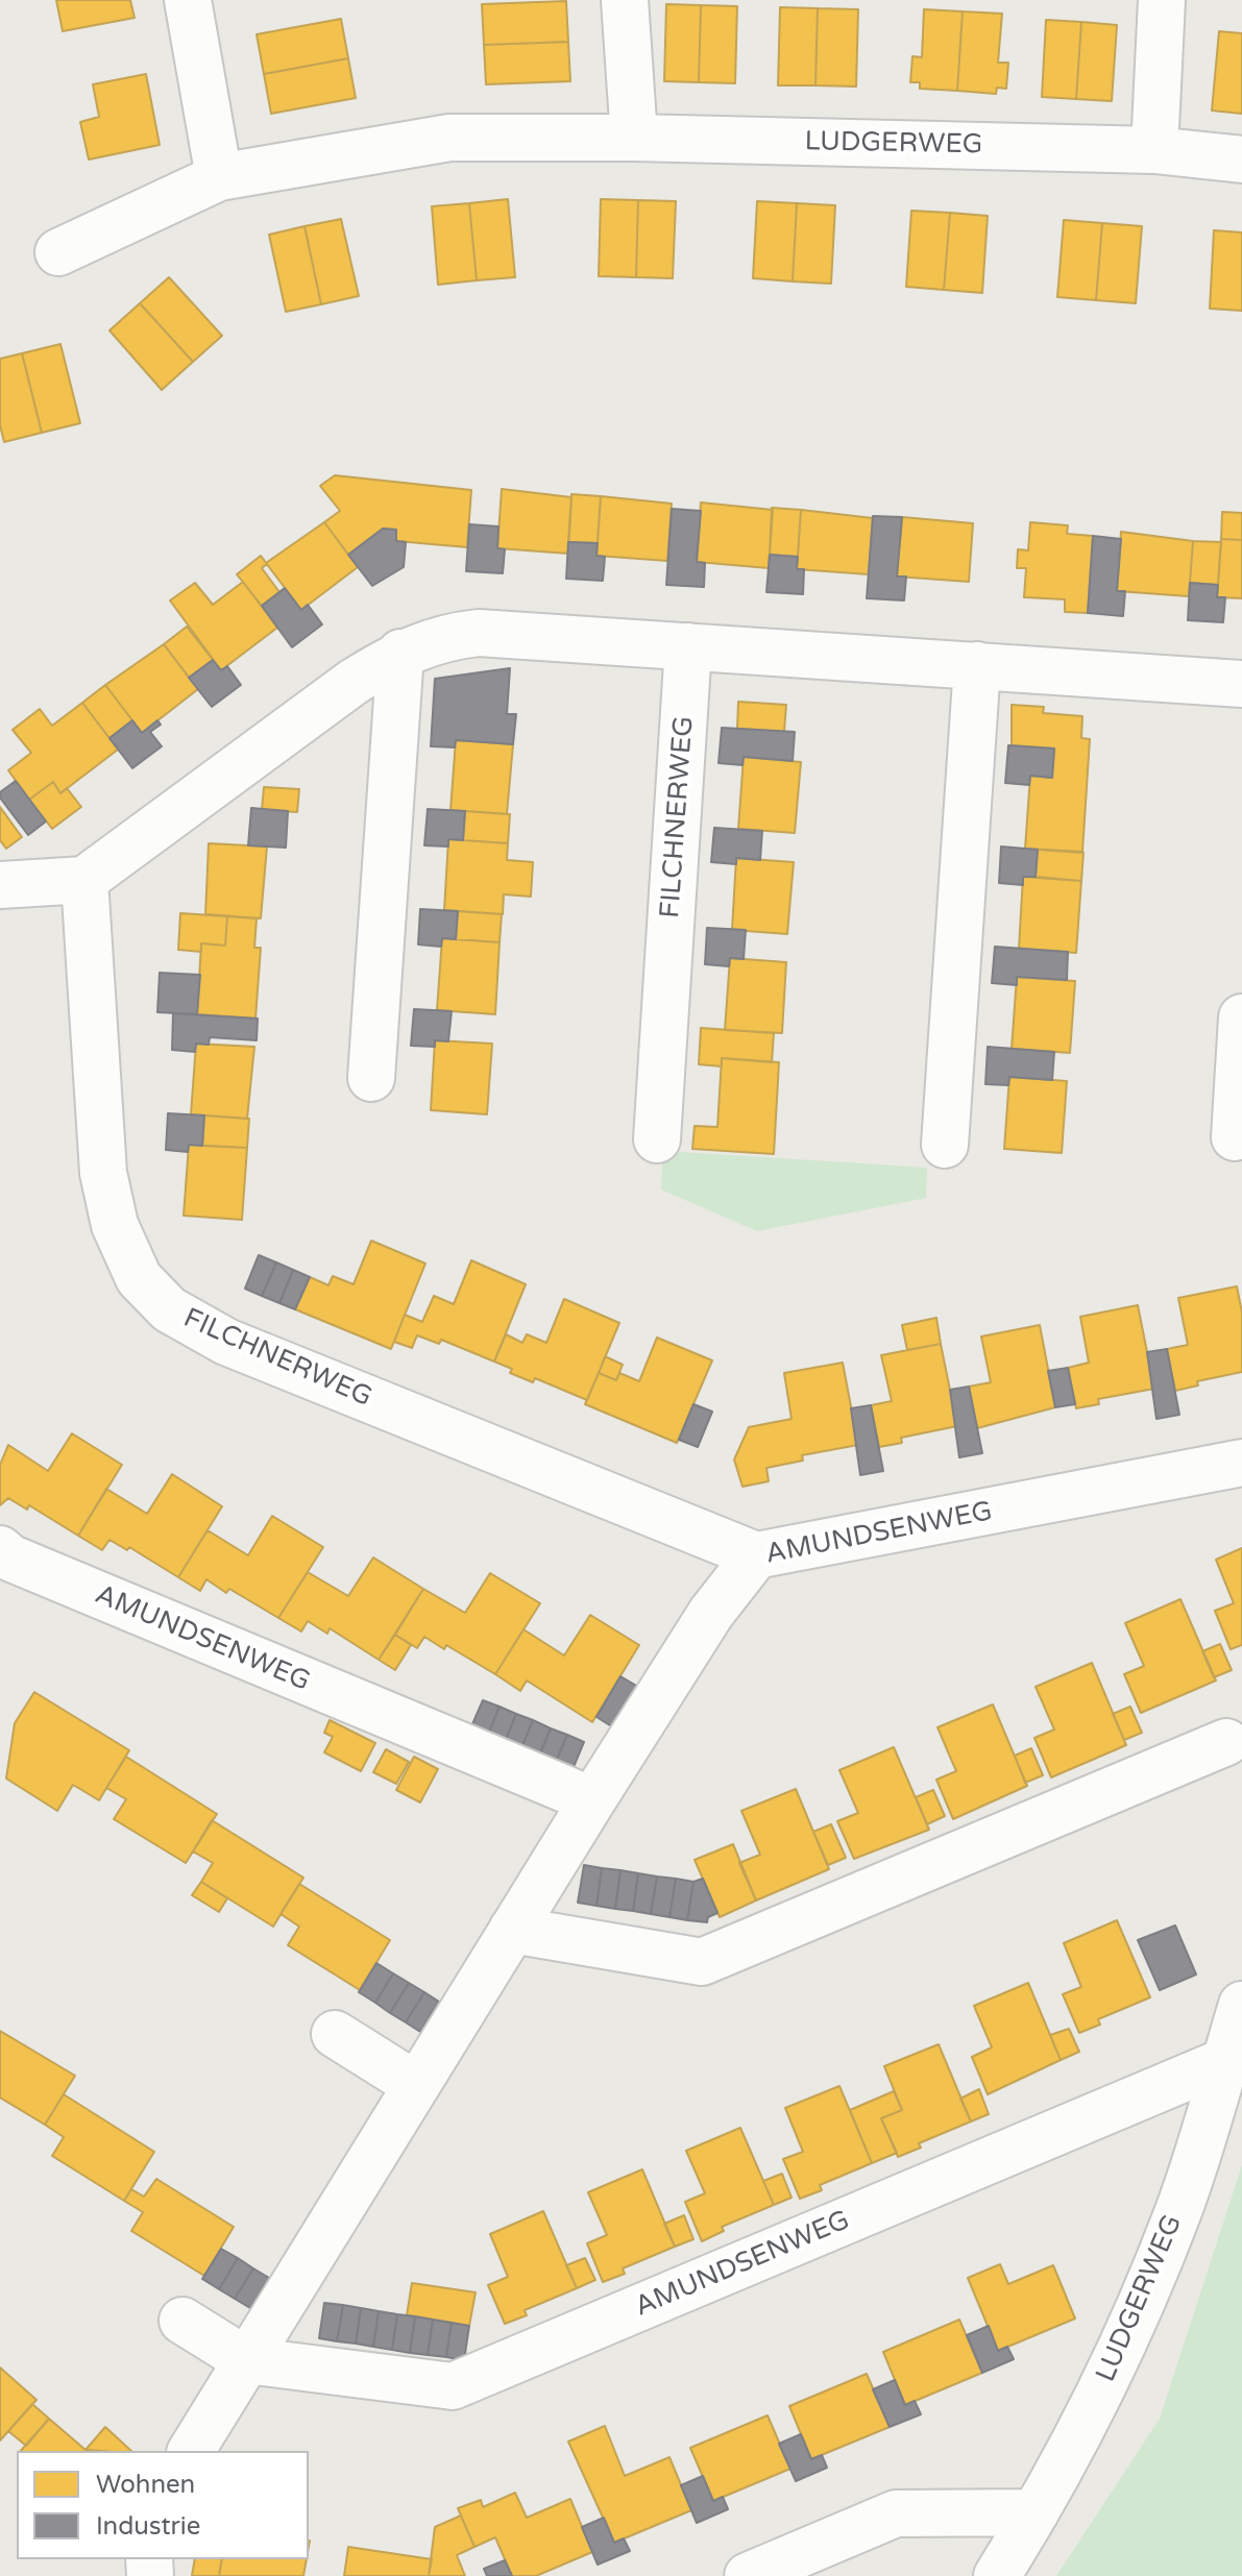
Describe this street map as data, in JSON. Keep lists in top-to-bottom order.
{
  "streets": {
    "street": ["LUDGERWEG", "FILCHNERWEG", "AMUNDSENWEG"]
  },
  "crossings": [
    ["LUDGERWEG", "AMUNDSENWEG"],
    ["FILCHNERWEG", "AMUNDSENWEG"]
  ],
  "legend": ["Wohnen", "Industrie"]
}
